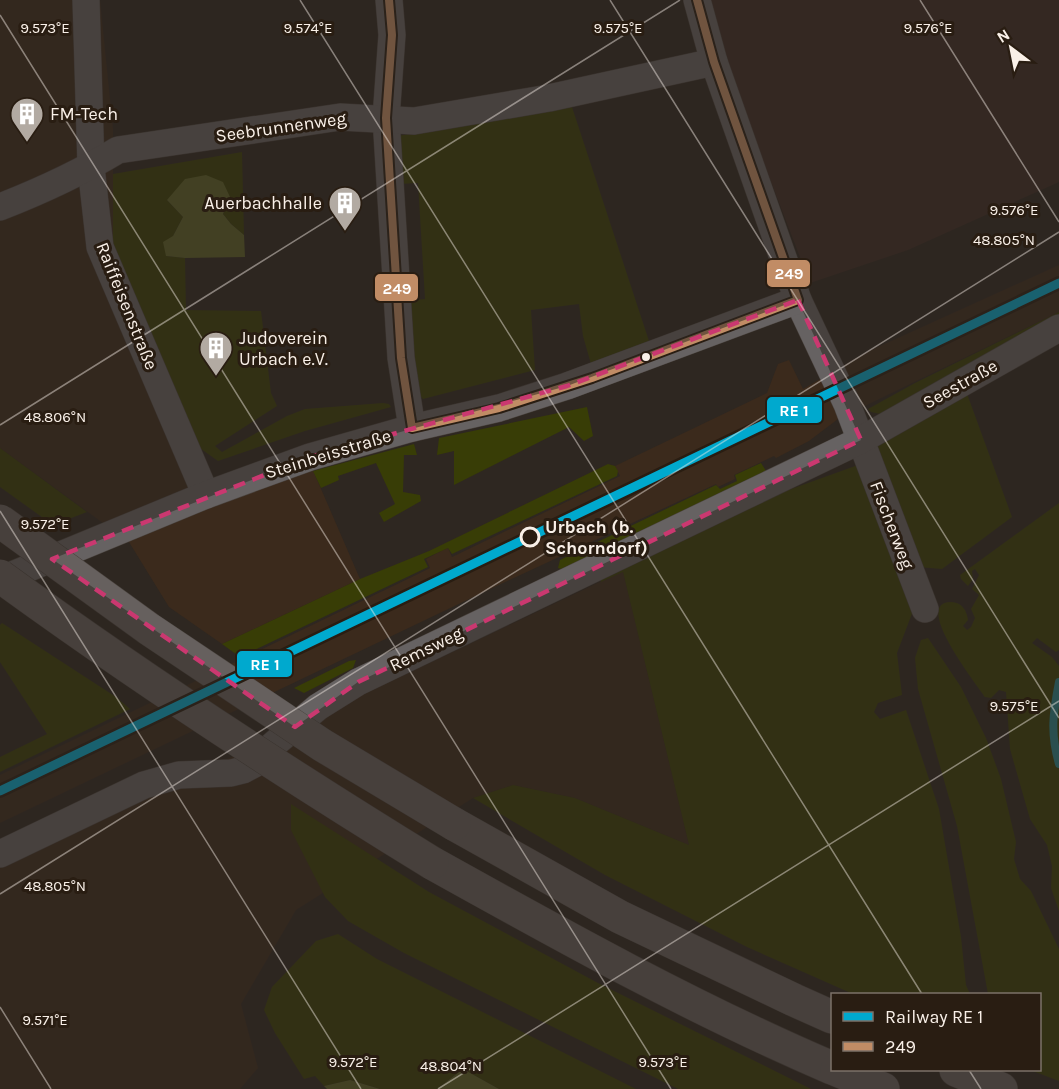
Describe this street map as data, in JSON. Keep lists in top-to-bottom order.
{
  "streets": {
    "street": [
      "Seebrunnenweg",
      "Raiffeisenstraße",
      "Seestraße",
      "Steinbeisstraße",
      "Fischerweg",
      "Remsweg"
    ]
  },
  "crossings": [
    ["Seebrunnenweg", "Raiffeisenstraße"],
    ["Seebrunnenweg", "Fischerweg"],
    ["Raiffeisenstraße", "Steinbeisstraße"],
    ["Seestraße", "Fischerweg"],
    ["Seestraße", "Remsweg"],
    ["Steinbeisstraße", "Fischerweg"],
    ["Fischerweg", "Remsweg"]
  ],
  "places": {
    "building": ["FM-Tech", "Auerbachhalle", "Judoverein Urbach e.V."],
    "other": ["Urbach (b. Schorndorf)"]
  },
  "lines": ["transit line 249"],
  "legend": ["Railway RE 1", "249"],
  "north": "top left",
  "coordinates": [
    "9.574°E",
    "9.575°E",
    "9.576°E",
    "9.573°E",
    "48.805°N",
    "48.806°N",
    "9.572°E",
    "9.571°E",
    "48.804°N"
  ]
}
